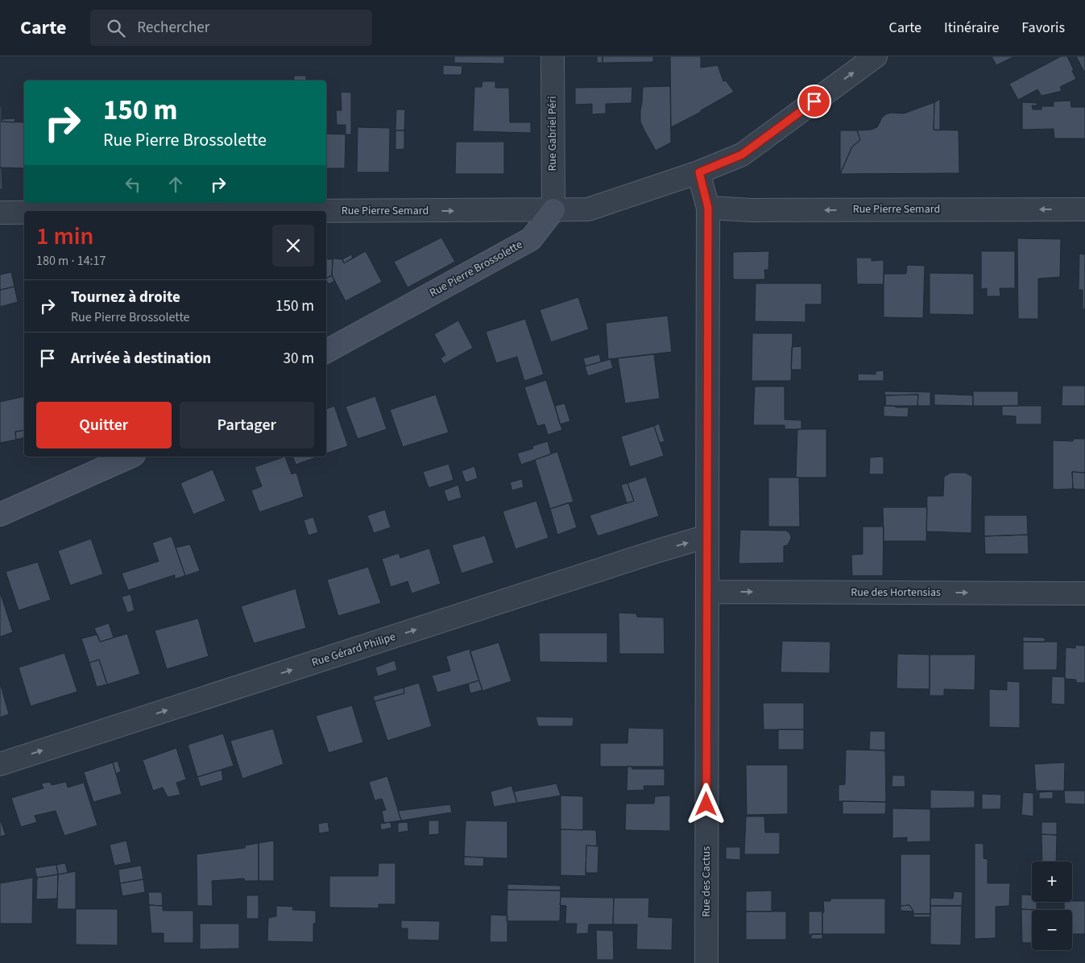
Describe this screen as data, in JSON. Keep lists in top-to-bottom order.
{
  "streets": {
    "street": [
      "Rue Gabriel Péri",
      "Rue Pierre Semard",
      "Rue Pierre Brossolette",
      "Rue des Hortensias",
      "Rue Gérard Philipe",
      "Rue des Cactus"
    ]
  },
  "crossings": [
    ["Rue Gabriel Péri", "Rue Pierre Semard"],
    ["Rue Gabriel Péri", "Rue Pierre Brossolette"],
    ["Rue Pierre Semard", "Rue Pierre Brossolette"],
    ["Rue Pierre Semard", "Rue des Cactus"],
    ["Rue des Hortensias", "Rue des Cactus"],
    ["Rue Gérard Philipe", "Rue des Cactus"]
  ],
  "one_way": ["Rue des Hortensias", "Rue Gérard Philipe"],
  "page": {
    "header": "Carte",
    "search": "Rechercher",
    "nav": ["Carte", "Itinéraire", "Favoris"],
    "turn": ["150 m", "Rue Pierre Brossolette"],
    "heading": ["1 min", "180 m · 14:17"],
    "list": [
      {
        "name": "Tournez à droite",
        "note": "Rue Pierre Brossolette",
        "value": "150 m"
      },
      {
        "name": "Arrivée à destination",
        "value": "30 m"
      }
    ],
    "buttons": ["Quitter", "Partager"],
    "map_buttons": ["+", "−"]
  }
}
